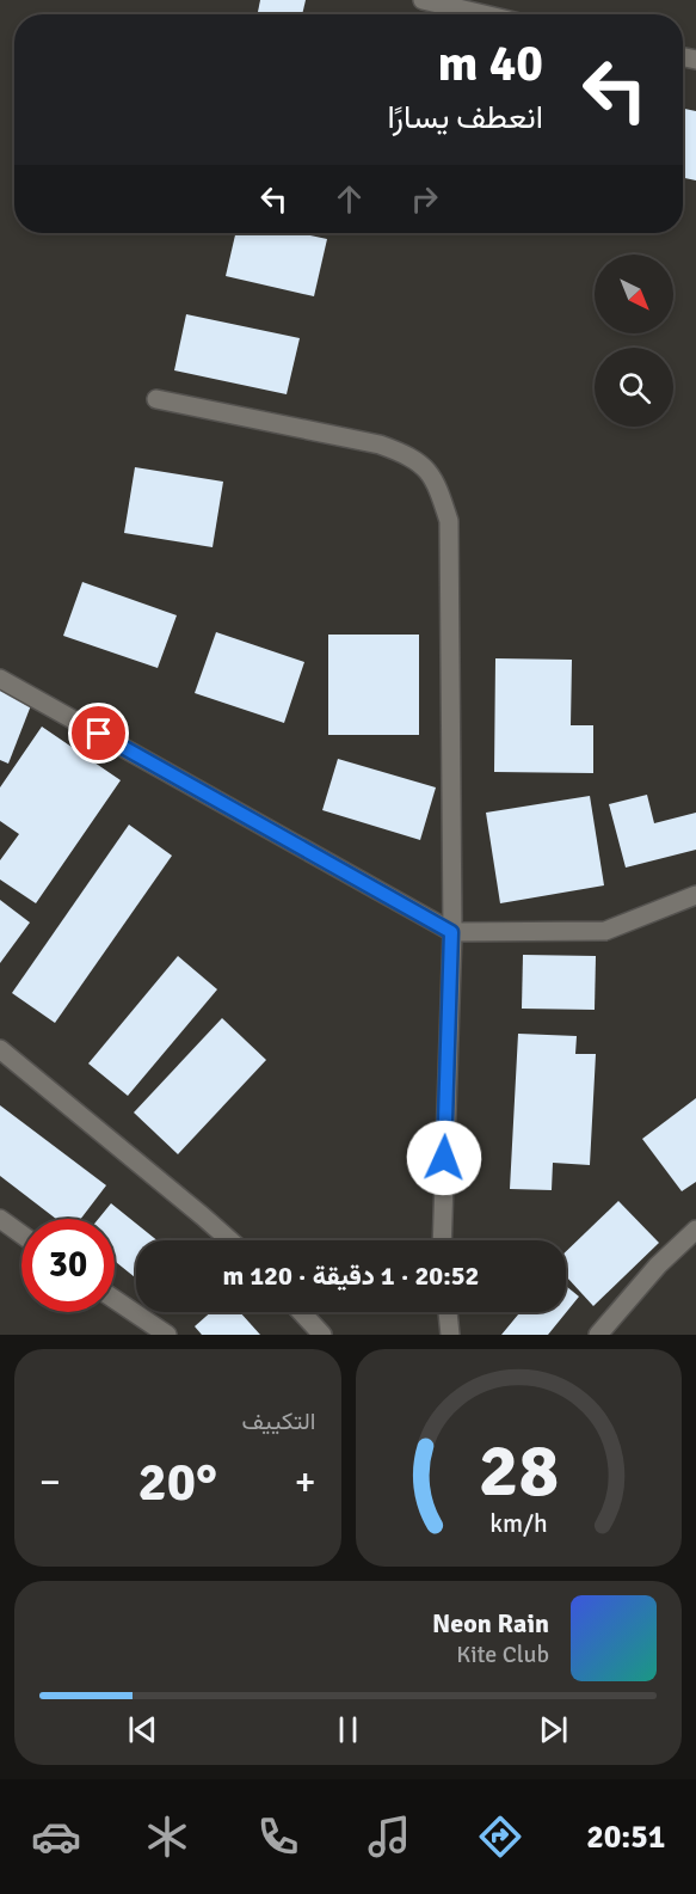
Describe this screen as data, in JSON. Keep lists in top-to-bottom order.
{
  "north": "bottom right",
  "page": {
    "turn": ["40 m", "انعطف يسارًا"],
    "limit": "30",
    "trip": "20:52 · 1 دقيقة · 120 m",
    "tile": "التكييف",
    "heat": ["−", "20°", "+"],
    "song": ["Neon Rain", "Kite Club"],
    "tabs": "20:51",
    "gauge": ["28", "km/h"]
  }
}
